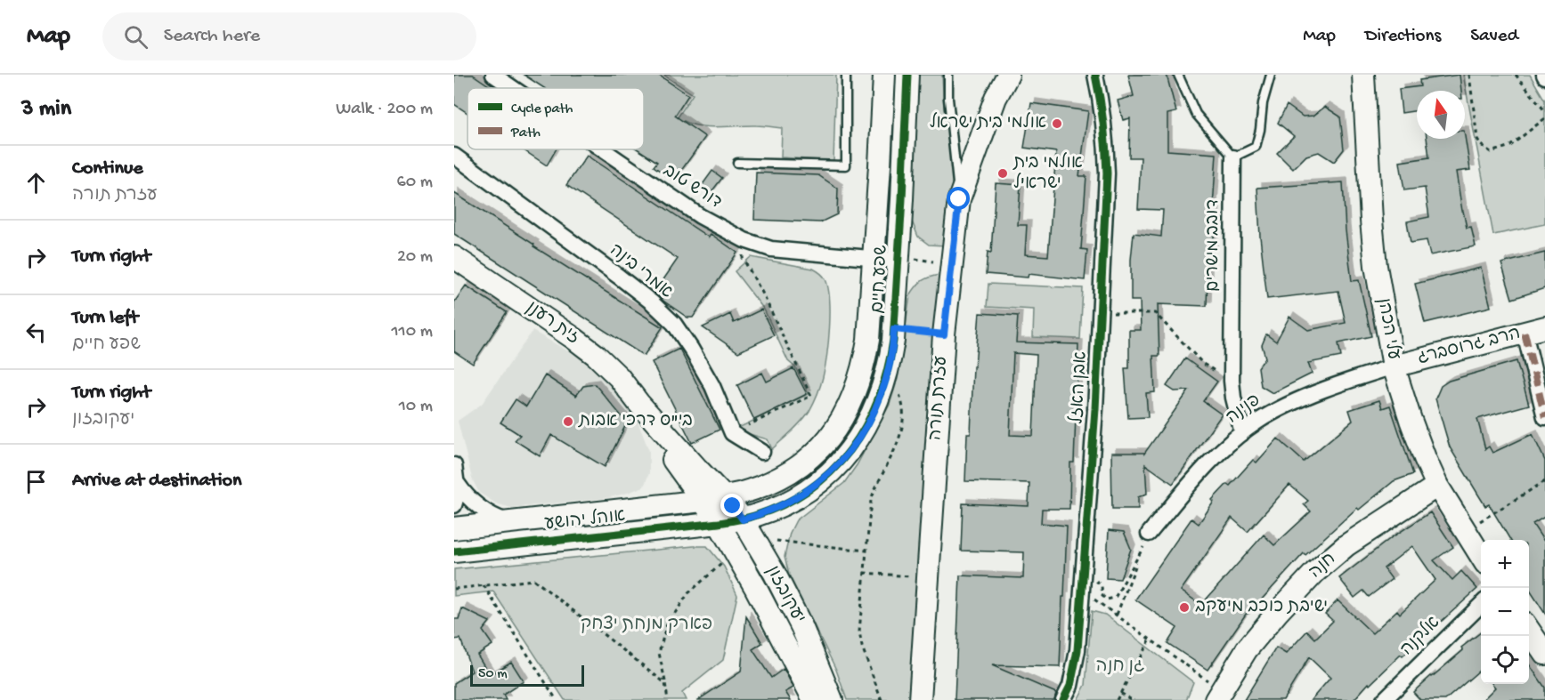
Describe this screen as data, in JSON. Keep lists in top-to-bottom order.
{
  "streets": {
    "street": [
      "דורש טוב",
      "דובב מישרים",
      "אמרי בינה",
      "שפע חיים",
      "זית רענן",
      "עלי הכהן",
      "הרב גרוסברג",
      "אבן האזל",
      "עזרת תורה",
      "פנינה",
      "אוהל יהושע",
      "חנה",
      "יעקובזון",
      "אלקנה"
    ]
  },
  "crossings": [
    ["דורש טוב", "שפע חיים"],
    ["דובב מישרים", "פנינה"],
    ["שפע חיים", "זית רענן"],
    ["שפע חיים", "אוהל יהושע"],
    ["שפע חיים", "יעקובזון"],
    ["זית רענן", "אוהל יהושע"],
    ["זית רענן", "יעקובזון"],
    ["עלי הכהן", "הרב גרוסברג"],
    ["עלי הכהן", "פנינה"],
    ["עלי הכהן", "חנה"],
    ["הרב גרוסברג", "פנינה"],
    ["אוהל יהושע", "יעקובזון"]
  ],
  "parks": ["פארק מנחת יצחק", "גן חנה"],
  "places": [
    "אולמי בית ישראל",
    "אולמי בית ישרא'ל",
    "בי\"ס דרכי אבות",
    "ישיבת כוכב מיעקב"
  ],
  "legend": ["Cycle path", "Path"],
  "scale_bar": "50 m",
  "north": "top",
  "page": {
    "header": "Map",
    "search": "Search here",
    "nav": ["Map", "Directions", "Saved"],
    "heading": ["3 min", "Walk · 200 m"],
    "list": [
      ["Continue", "עזרת תורה", "60 m"],
      ["Turn right", "20 m"],
      ["Turn left", "שפע חיים", "110 m"],
      ["Turn right", "יעקובזון", "10 m"],
      "Arrive at destination"
    ],
    "map_buttons": ["+", "−"],
    "scale": "50 m"
  }
}
